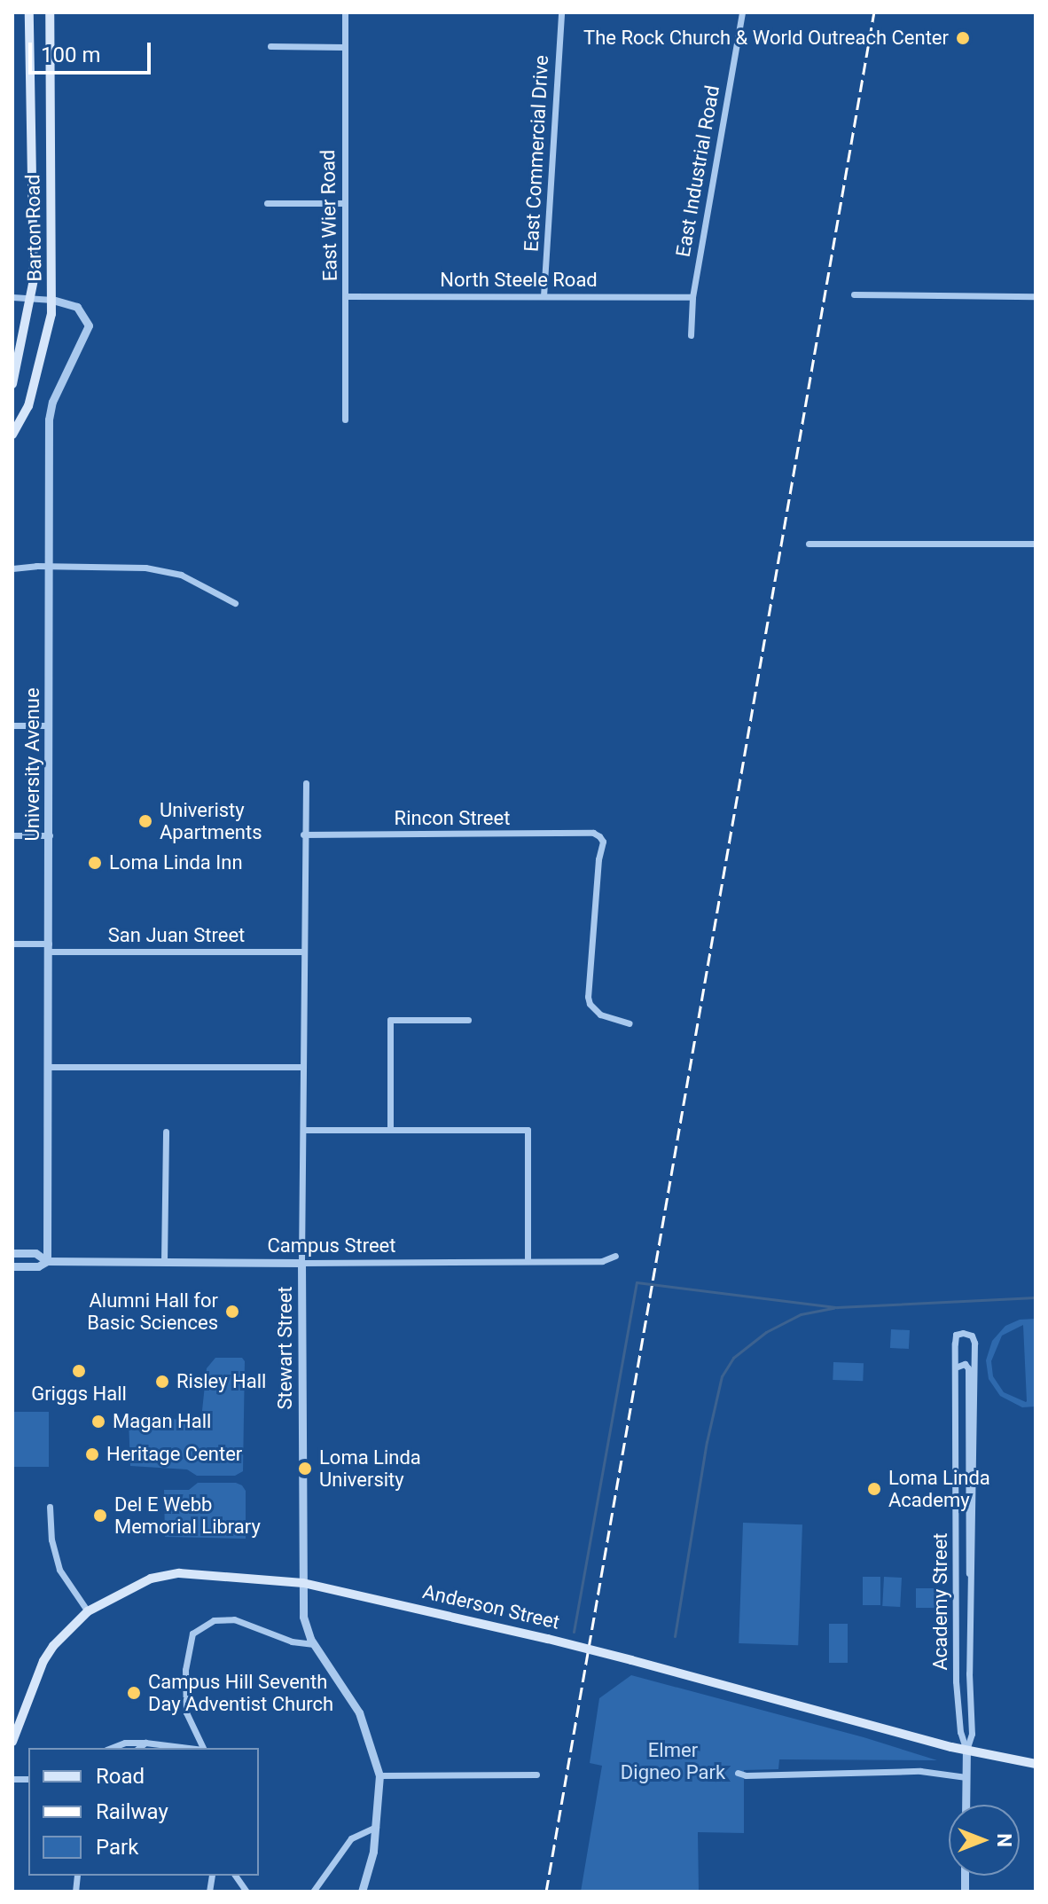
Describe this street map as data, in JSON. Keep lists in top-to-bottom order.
{
  "streets": {
    "main road": ["Barton Road", "Anderson Street"],
    "street": [
      "East Commercial Drive",
      "East Industrial Road",
      "East Wier Road",
      "North Steele Road",
      "University Avenue",
      "Rincon Street",
      "San Juan Street",
      "Campus Street",
      "Stewart Street",
      "Academy Street"
    ]
  },
  "crossings": [
    ["East Commercial Drive", "North Steele Road"],
    ["East Industrial Road", "North Steele Road"],
    ["East Wier Road", "North Steele Road"],
    ["Barton Road", "University Avenue"],
    ["University Avenue", "San Juan Street"],
    ["University Avenue", "Campus Street"],
    ["Rincon Street", "Stewart Street"],
    ["San Juan Street", "Stewart Street"],
    ["Campus Street", "Stewart Street"],
    ["Stewart Street", "Anderson Street"],
    ["Academy Street", "Anderson Street"]
  ],
  "parks": ["Elmer Digneo Park"],
  "places": [
    "The Rock Church & World Outreach Center",
    "Univeristy Apartments",
    "Loma Linda Inn",
    "Alumni Hall for Basic Sciences",
    "Griggs Hall",
    "Risley Hall",
    "Magan Hall",
    "Heritage Center",
    "Loma Linda University",
    "Loma Linda Academy",
    "Del E Webb Memorial Library",
    "Campus Hill Seventh Day Adventist Church"
  ],
  "legend": ["Road", "Railway", "Park"],
  "scale_bar": "100 m",
  "north": "right"
}
